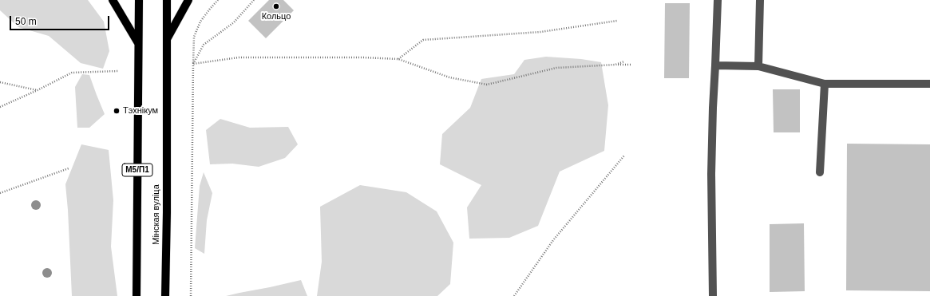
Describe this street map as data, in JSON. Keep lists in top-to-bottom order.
{
  "streets": {
    "main road": ["М5/П1", "Мінская вуліца"]
  },
  "places": ["Кольцо", "Тэхнікум"],
  "scale_bar": "50 m"
}
